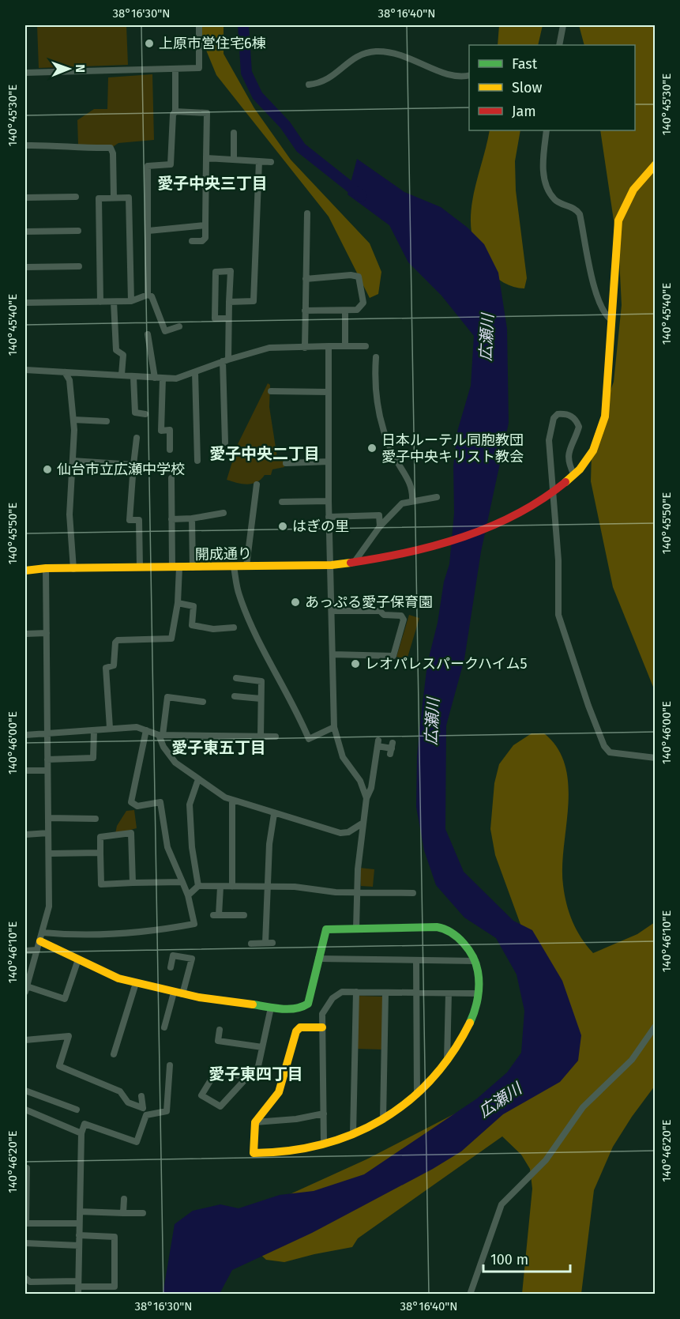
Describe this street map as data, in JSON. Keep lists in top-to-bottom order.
{
  "streets": {
    "street": ["開成通り"]
  },
  "districts": [
    "愛子中央三丁目",
    "愛子中央二丁目",
    "愛子東五丁目",
    "愛子東四丁目"
  ],
  "water": ["広瀬川"],
  "places": [
    "上原市営住宅6棟",
    "日本ルーテル同胞教団 愛子中央キリスト教会",
    "仙台市立広瀬中学校",
    "はぎの里",
    "あっぷる愛子保育園",
    "レオパレスパークハイム5"
  ],
  "legend": ["Fast", "Slow", "Jam"],
  "scale_bar": "100 m",
  "north": "right",
  "coordinates": [
    "38°16'30\"N",
    "38°16'40\"N",
    "140°45'30\"E",
    "140°45'40\"E",
    "140°45'50\"E",
    "140°46'00\"E",
    "140°46'10\"E",
    "140°46'20\"E"
  ]
}
